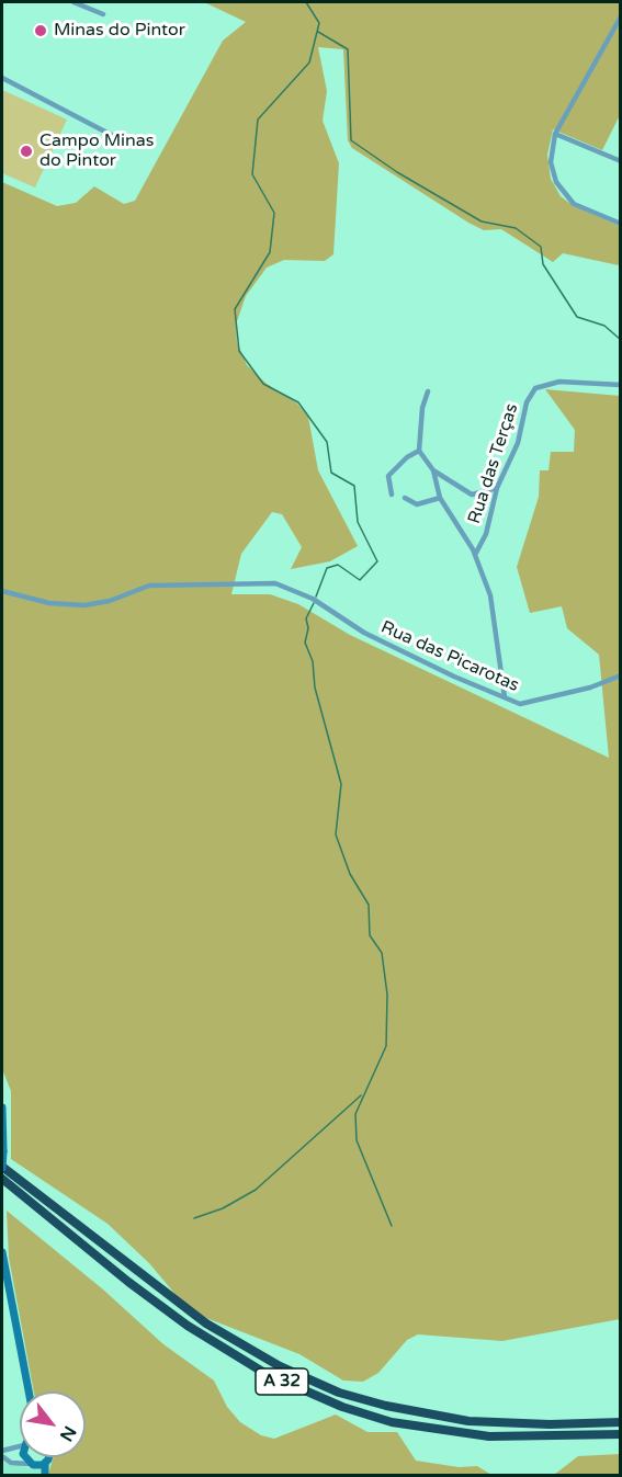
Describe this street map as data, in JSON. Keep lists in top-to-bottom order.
{
  "streets": {
    "highway": ["A 32"],
    "street": ["Rua das Terças", "Rua das Picarotas"]
  },
  "places": ["Minas do Pintor", "Campo Minas do Pintor"],
  "north": "bottom right"
}
